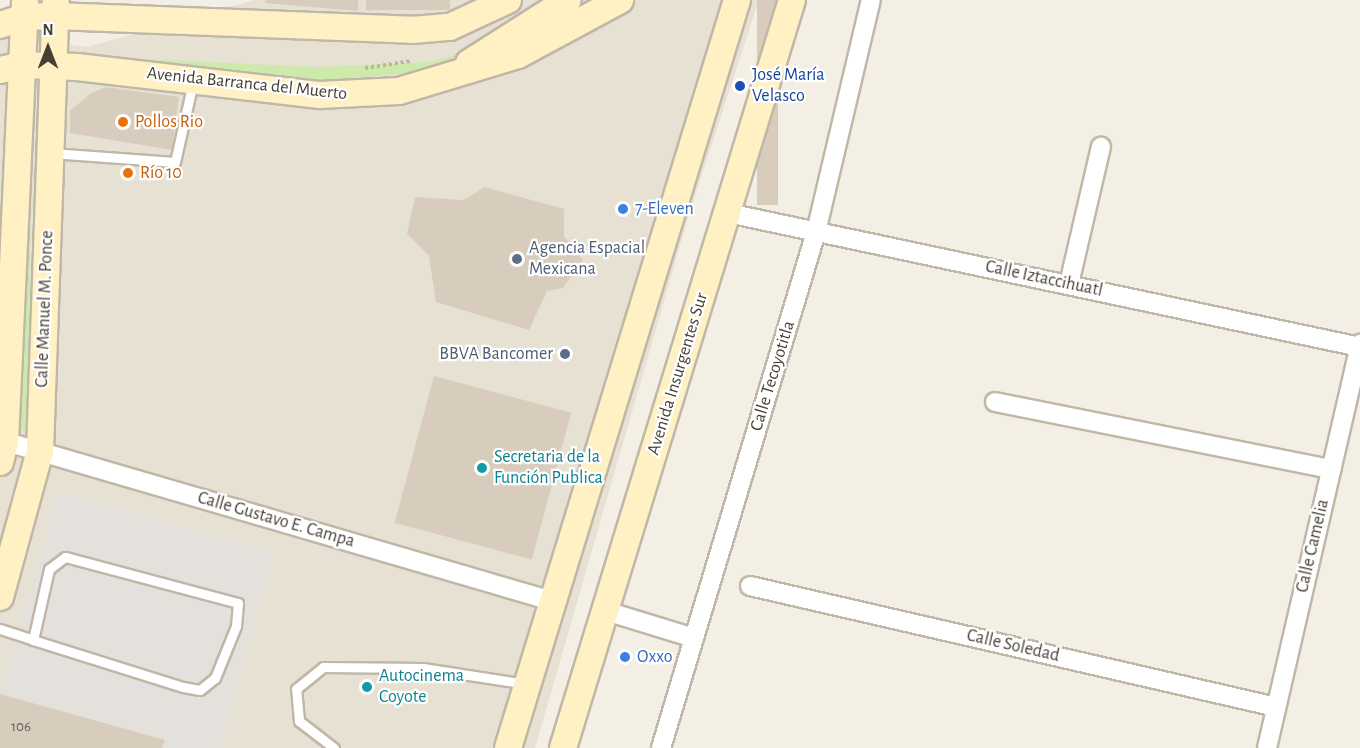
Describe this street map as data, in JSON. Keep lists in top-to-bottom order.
{
  "streets": {
    "main road": ["Avenida Barranca del Muerto", "Calle Manuel M. Ponce", "Avenida Insurgentes Sur"],
    "street": [
      "Calle Iztaccihuatl",
      "Calle Tecoyotitla",
      "Calle Gustavo E. Campa",
      "Calle Camelia",
      "Calle Soledad"
    ]
  },
  "crossings": [
    ["Avenida Barranca del Muerto", "Calle Manuel M. Ponce"],
    ["Calle Iztaccihuatl", "Avenida Insurgentes Sur"],
    ["Calle Iztaccihuatl", "Calle Tecoyotitla"],
    ["Calle Iztaccihuatl", "Calle Camelia"],
    ["Calle Manuel M. Ponce", "Calle Gustavo E. Campa"],
    ["Calle Camelia", "Calle Soledad"]
  ],
  "places": [
    "José María Velasco",
    "Pollos Rio",
    "Río 10",
    "7-Eleven",
    "Agencia Espacial Mexicana",
    "BBVA Bancomer",
    "Secretaria de la Función Publica",
    "Oxxo",
    "Autocinema Coyote"
  ],
  "house_numbers": ["106"],
  "north": "top"
}
